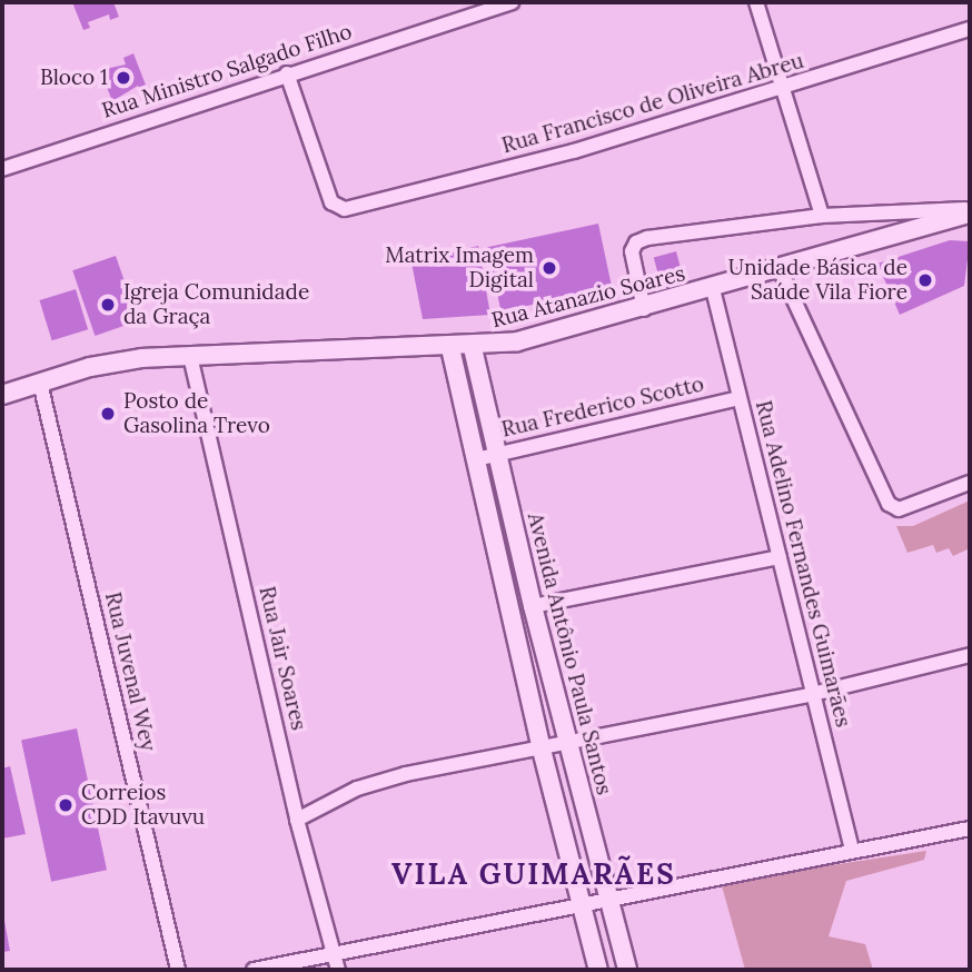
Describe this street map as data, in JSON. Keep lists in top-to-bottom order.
{
  "streets": {
    "street": [
      "Rua Ministro Salgado Filho",
      "Rua Francisco de Oliveira Abreu",
      "Rua Atanazio Soares",
      "Rua Frederico Scotto",
      "Rua Adelino Fernandes Guimarães",
      "Avenida Antônio Paula Santos",
      "Rua Jair Soares",
      "Rua Juvenal Wey"
    ]
  },
  "crossings": [
    ["Rua Ministro Salgado Filho", "Rua Francisco de Oliveira Abreu"],
    ["Rua Atanazio Soares", "Rua Adelino Fernandes Guimarães"],
    ["Rua Atanazio Soares", "Avenida Antônio Paula Santos"],
    ["Rua Atanazio Soares", "Rua Jair Soares"],
    ["Rua Atanazio Soares", "Rua Juvenal Wey"],
    ["Rua Frederico Scotto", "Rua Adelino Fernandes Guimarães"],
    ["Rua Frederico Scotto", "Avenida Antônio Paula Santos"]
  ],
  "districts": ["VILA GUIMARÃES"],
  "places": [
    "Bloco 1",
    "Matrix Imagem Digital",
    "Unidade Básica de Saúde Vila Fiore",
    "Igreja Comunidade da Graça",
    "Posto de Gasolina Trevo",
    "Correios CDD Itavuvu"
  ]
}
